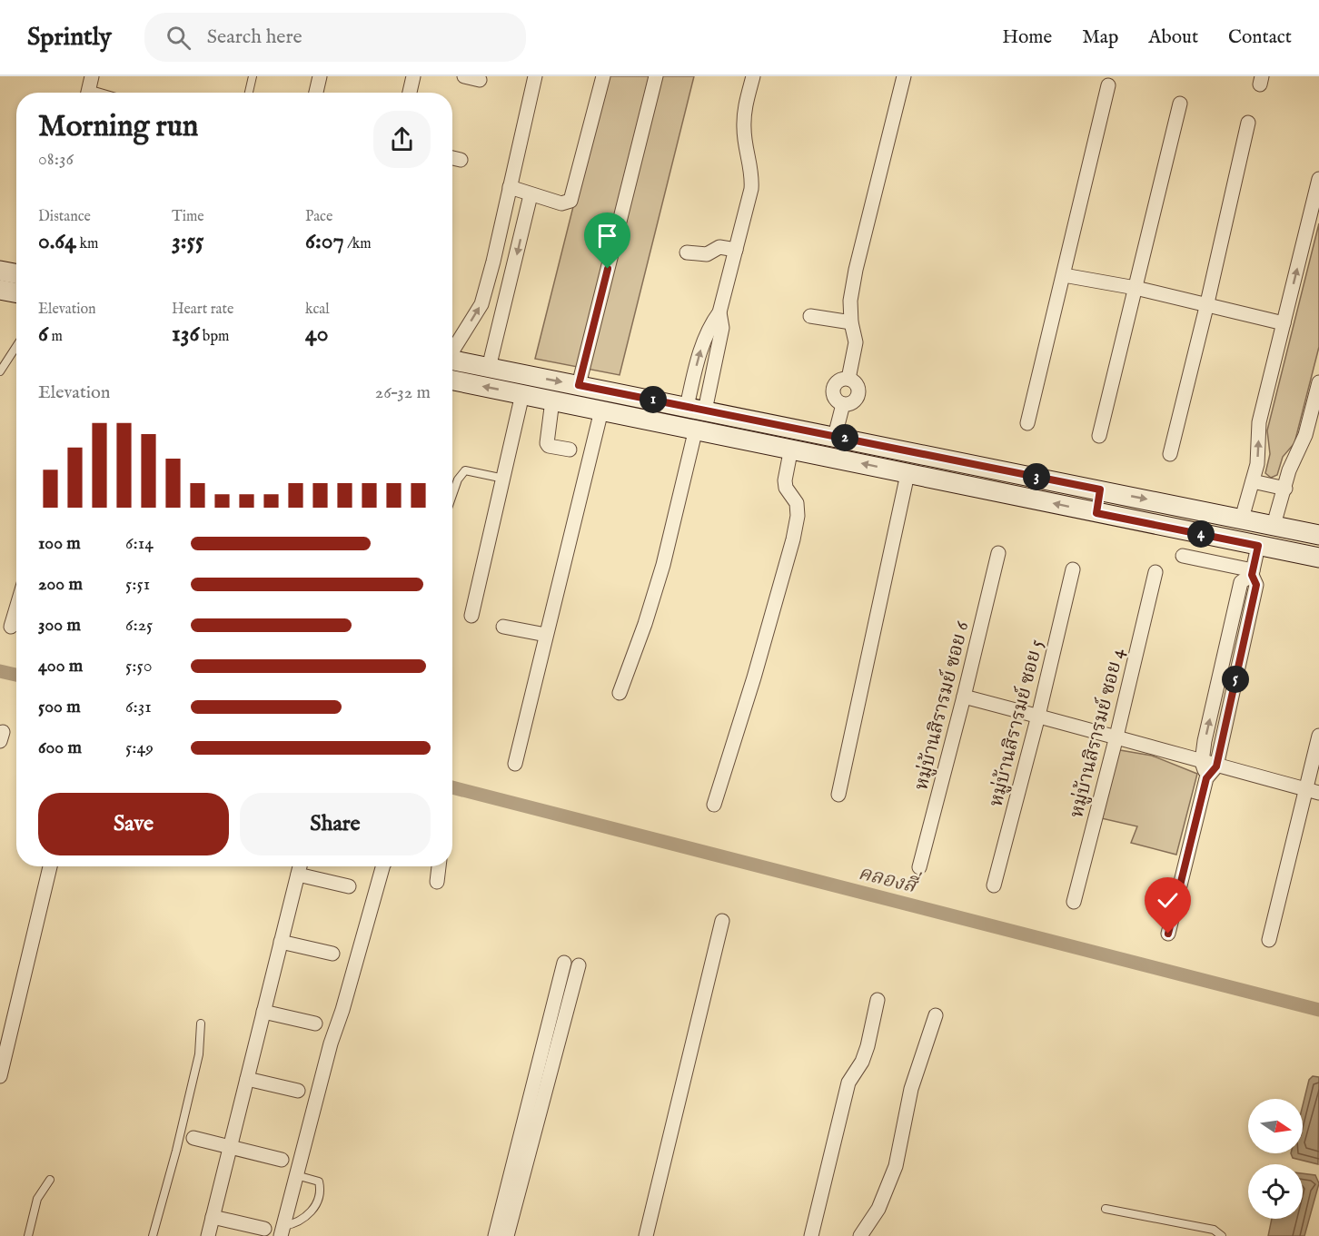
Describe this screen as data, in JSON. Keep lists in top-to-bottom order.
{
  "streets": {
    "street": ["หมู่บ้านสิรารมย์ ซอย 6", "หมู่บ้านสิรารมย์ ซอย 5", "หมู่บ้านสิรารมย์ ซอย 4"]
  },
  "water": ["คลองสี่"],
  "north": "right",
  "page": {
    "header": "Sprintly",
    "search": "Search here",
    "nav": [
      "Home",
      "Map",
      "About",
      "Contact"
    ],
    "heading": ["Morning run", "08:36"],
    "stats": [
      ["Distance", "0.64 km"],
      ["Time", "3:55"],
      ["Pace", "6:07 /km"],
      ["Elevation", "6 m"],
      ["Heart rate", "136 bpm"],
      ["kcal", "40"]
    ],
    "chart": ["Elevation", "26–32 m"],
    "pins": [
      "1",
      "2",
      "3",
      "4",
      "5"
    ],
    "list": [
      {
        "name": "100 m",
        "note": "6:14"
      },
      {
        "name": "200 m",
        "note": "5:51"
      },
      {
        "name": "300 m",
        "note": "6:25"
      },
      {
        "name": "400 m",
        "note": "5:50"
      },
      {
        "name": "500 m",
        "note": "6:31"
      },
      {
        "name": "600 m",
        "note": "5:49"
      }
    ],
    "buttons": ["Save", "Share"]
  }
}
